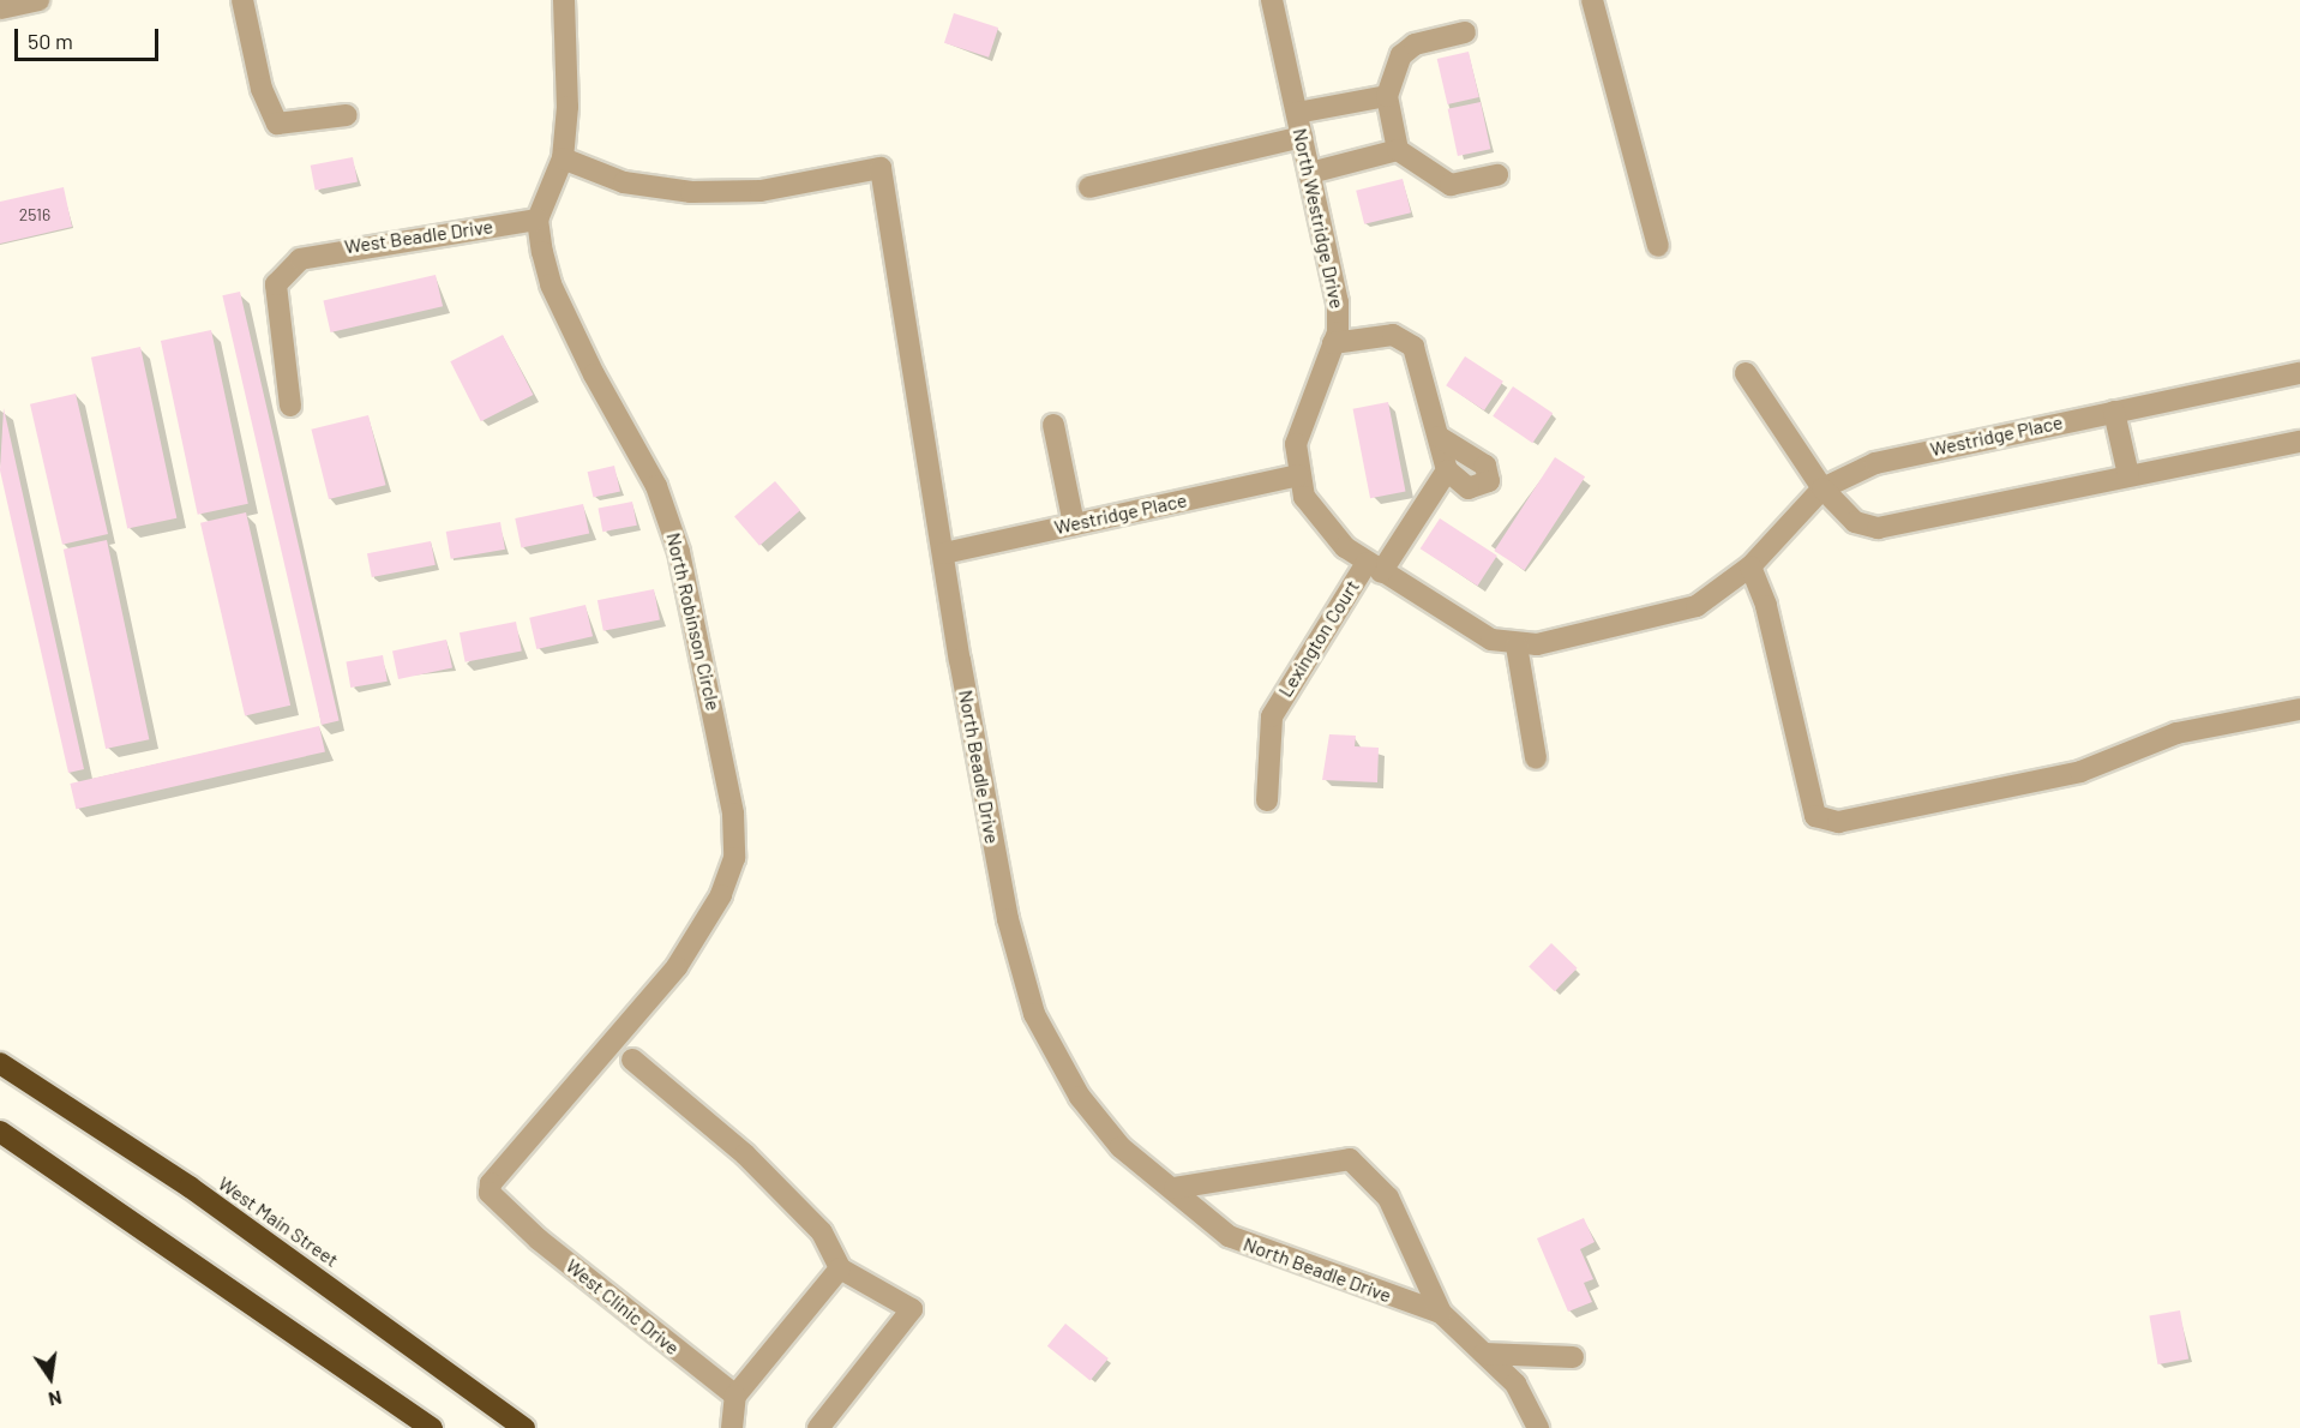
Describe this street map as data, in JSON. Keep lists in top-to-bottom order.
{
  "streets": {
    "highway": ["West Main Street"],
    "street": [
      "North Westridge Drive",
      "West Beadle Drive",
      "Westridge Place",
      "North Robinson Circle",
      "Lexington Court",
      "North Beadle Drive",
      "West Clinic Drive"
    ]
  },
  "crossings": [
    ["North Westridge Drive", "Westridge Place"],
    ["North Westridge Drive", "Lexington Court"],
    ["West Beadle Drive", "North Robinson Circle"],
    ["Westridge Place", "North Beadle Drive"],
    ["North Robinson Circle", "West Clinic Drive"]
  ],
  "house_numbers": ["2516"],
  "scale_bar": "50 m",
  "north": "bottom"
}
